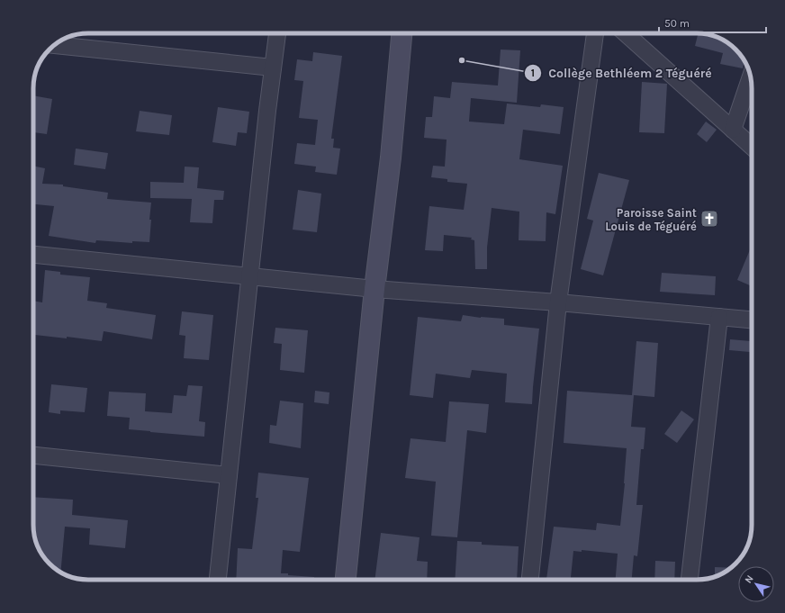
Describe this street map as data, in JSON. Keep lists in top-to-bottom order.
{
  "places": {
    "other": ["Collège Bethléem 2 Téguéré"],
    "church": ["Paroisse Saint Louis de Téguéré"]
  },
  "scale_bar": "50 m",
  "north": "top left"
}
